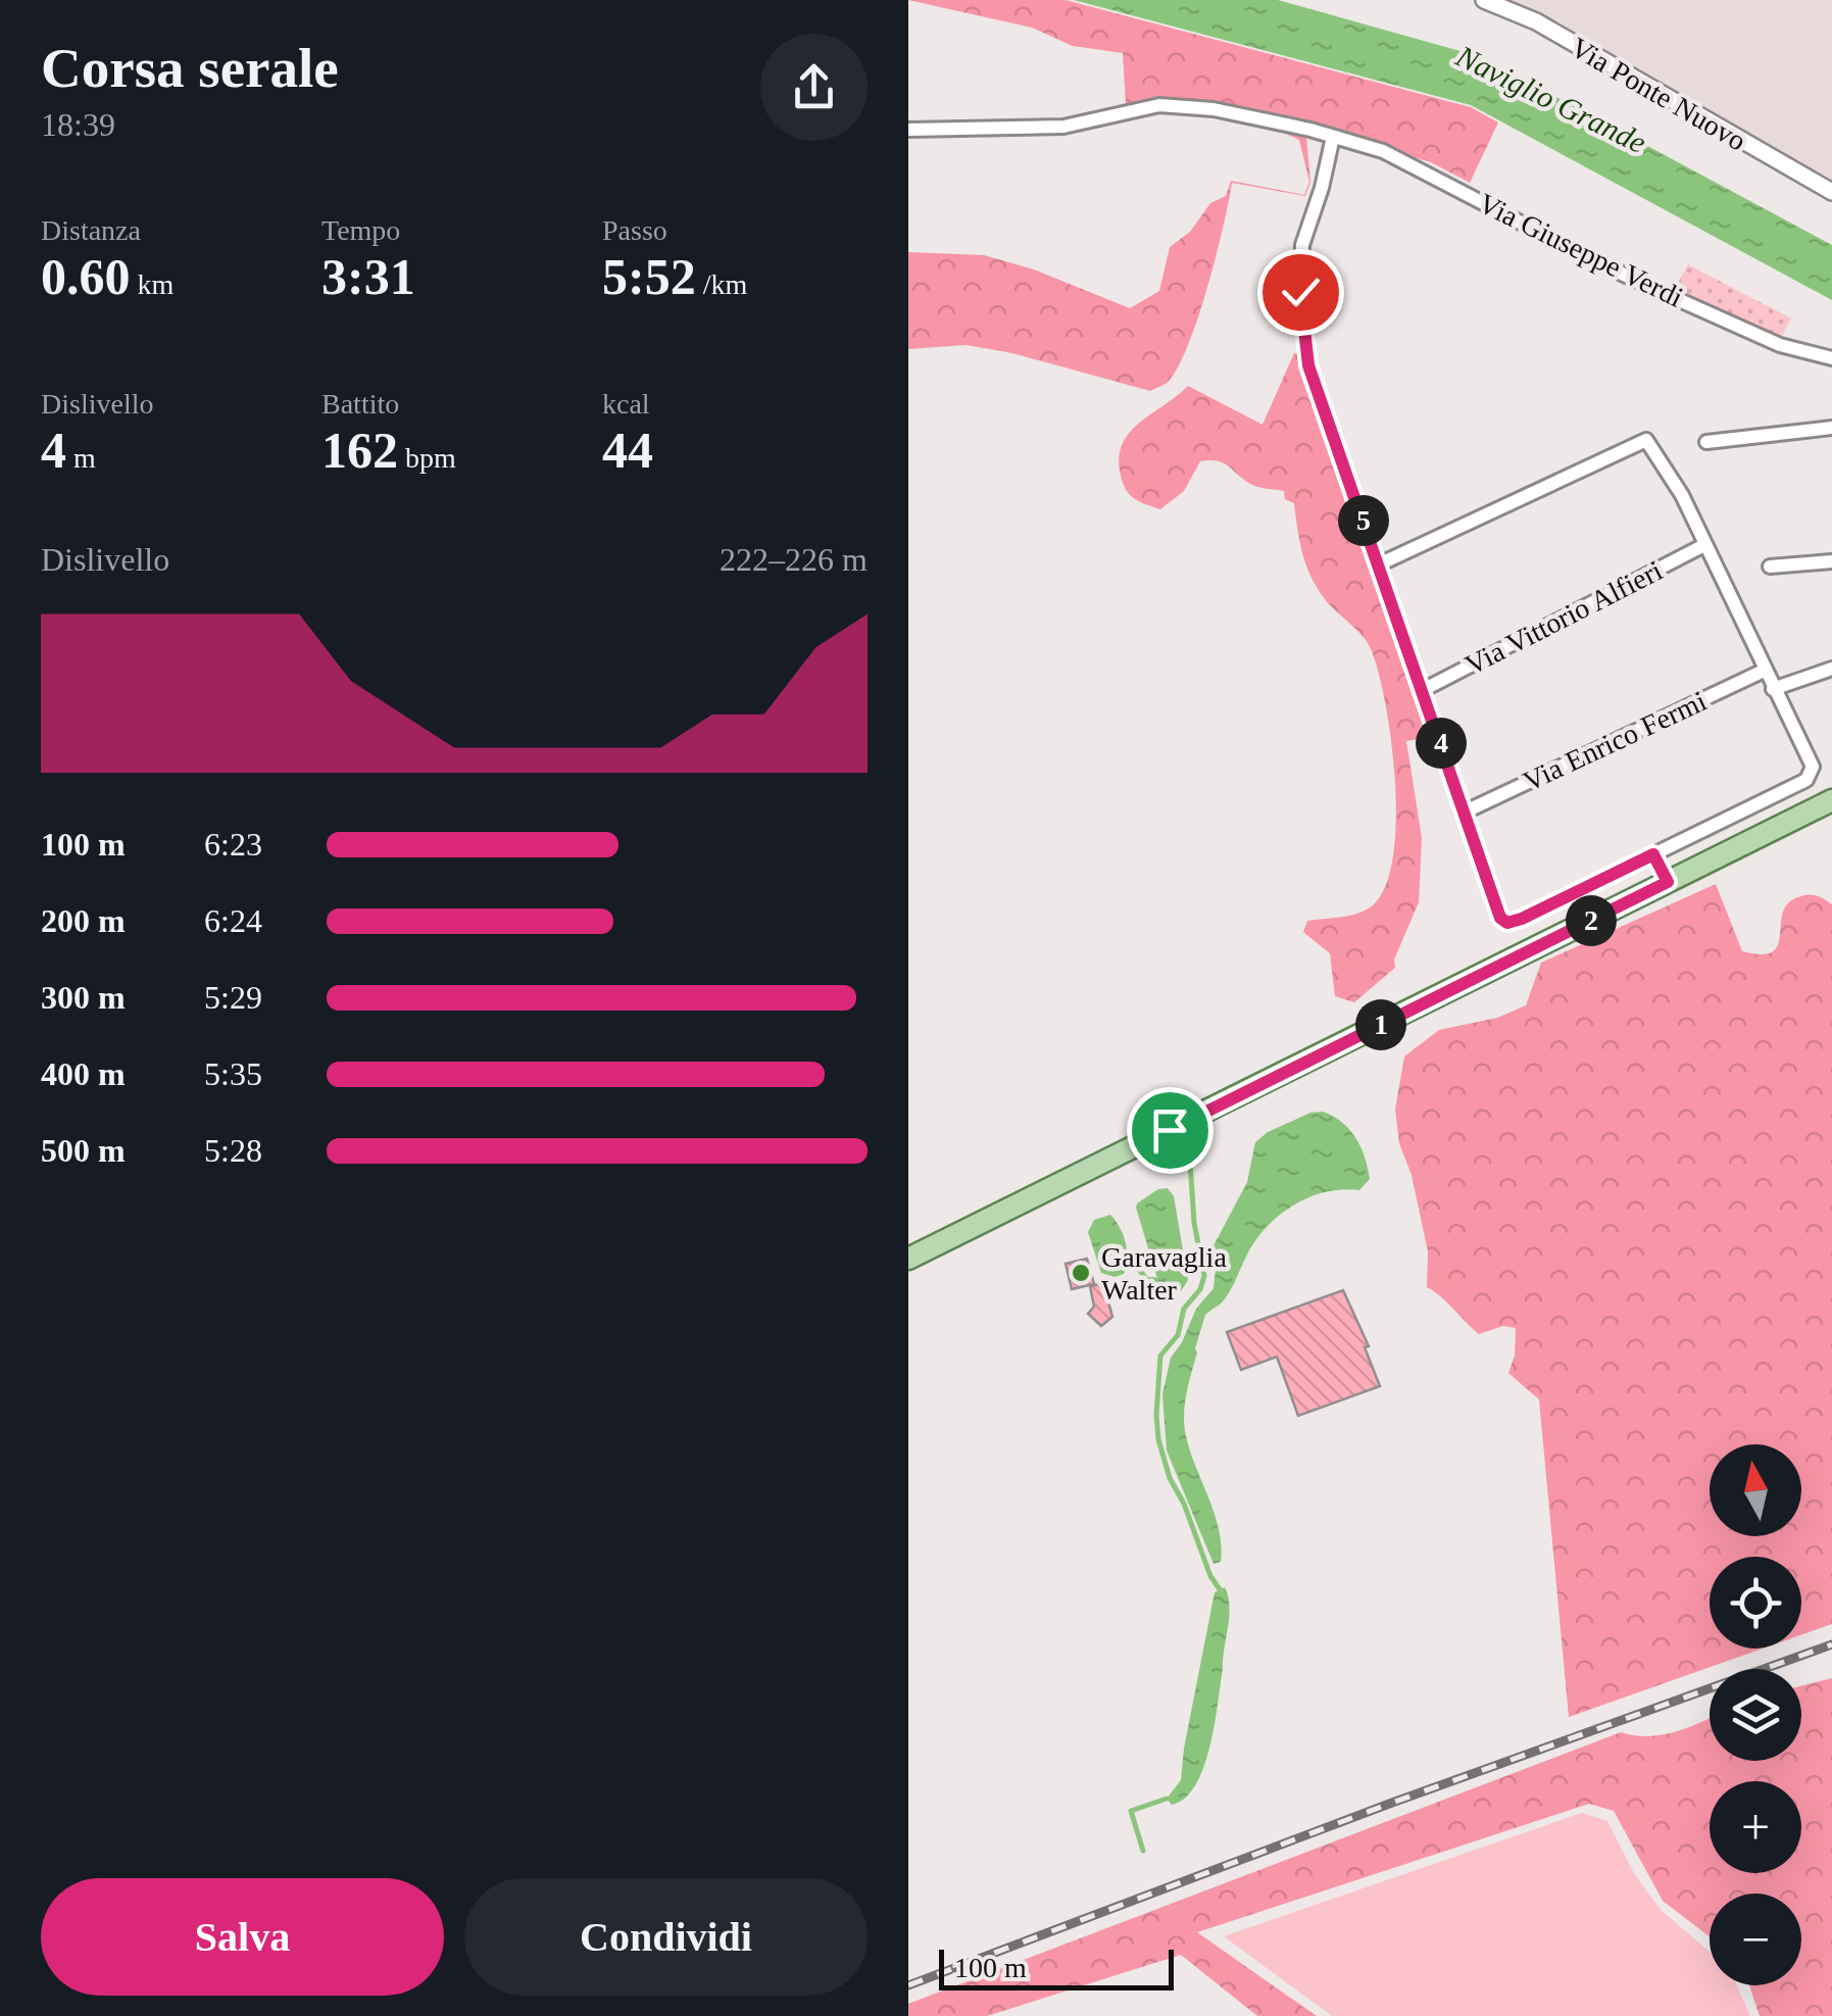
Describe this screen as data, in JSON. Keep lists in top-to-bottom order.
{
  "streets": {
    "street": [
      "Via Ponte Nuovo",
      "Via Giuseppe Verdi",
      "Via Vittorio Alfieri",
      "Via Enrico Fermi"
    ]
  },
  "water": ["Naviglio Grande"],
  "places": ["Garavaglia Walter"],
  "scale_bar": "100 m",
  "north": "top",
  "page": {
    "heading": ["Corsa serale", "18:39"],
    "stats": [
      ["Distanza", "0.60 km"],
      ["Tempo", "3:31"],
      ["Passo", "5:52 /km"],
      ["Dislivello", "4 m"],
      ["Battito", "162 bpm"],
      ["kcal", "44"]
    ],
    "pins": [
      "5",
      "4",
      "2",
      "1"
    ],
    "chart": ["Dislivello", "222–226 m"],
    "list": [
      {
        "name": "100 m",
        "note": "6:23"
      },
      {
        "name": "200 m",
        "note": "6:24"
      },
      {
        "name": "300 m",
        "note": "5:29"
      },
      {
        "name": "400 m",
        "note": "5:35"
      },
      {
        "name": "500 m",
        "note": "5:28"
      }
    ],
    "map_buttons": ["+", "−"],
    "buttons": ["Salva", "Condividi"],
    "scale": "100 m"
  }
}
